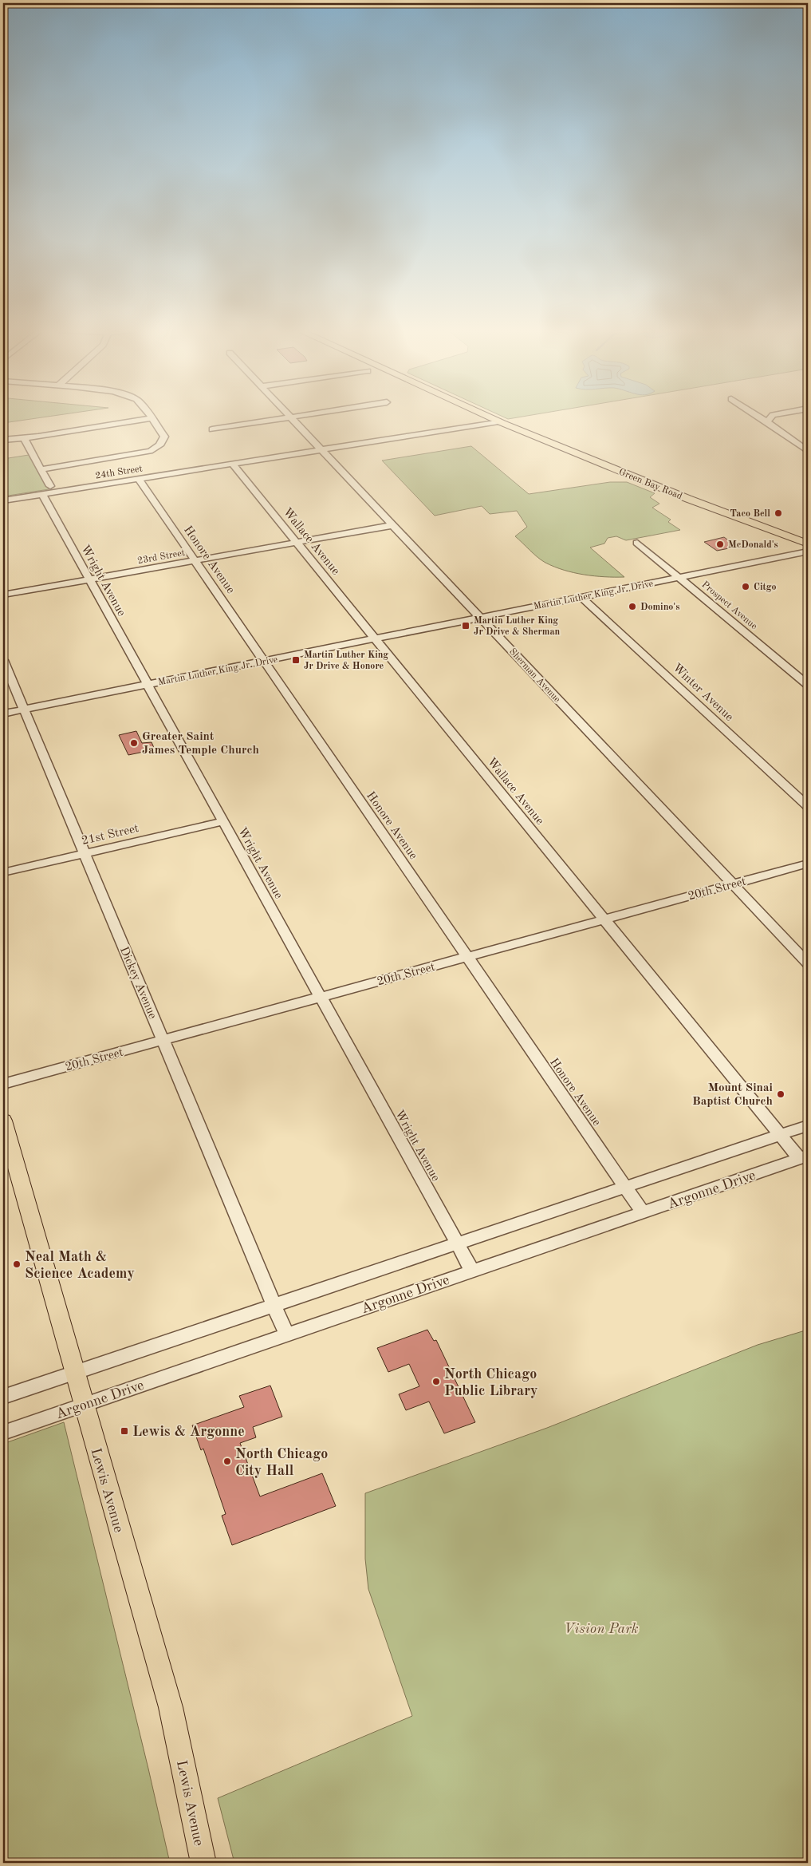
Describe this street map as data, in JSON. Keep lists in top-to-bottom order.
{
  "streets": {
    "main road": ["Green Bay Road", "Lewis Avenue"],
    "street": [
      "24th Street",
      "Wallace Avenue",
      "23rd Street",
      "Honore Avenue",
      "Wright Avenue",
      "Martin Luther King Jr. Drive",
      "Prospect Avenue",
      "Sherman Avenue",
      "Winter Avenue",
      "21st Street",
      "20th Street",
      "Dickey Avenue",
      "Argonne Drive"
    ]
  },
  "crossings": [
    ["24th Street", "Green Bay Road"],
    ["24th Street", "Wallace Avenue"],
    ["24th Street", "Honore Avenue"],
    ["24th Street", "Wright Avenue"],
    ["24th Street", "Sherman Avenue"],
    ["Wallace Avenue", "23rd Street"],
    ["Wallace Avenue", "Martin Luther King Jr. Drive"],
    ["Wallace Avenue", "20th Street"],
    ["Wallace Avenue", "Argonne Drive"],
    ["23rd Street", "Honore Avenue"],
    ["23rd Street", "Wright Avenue"],
    ["23rd Street", "Sherman Avenue"],
    ["Honore Avenue", "Martin Luther King Jr. Drive"],
    ["Honore Avenue", "20th Street"],
    ["Honore Avenue", "Argonne Drive"],
    ["Wright Avenue", "Martin Luther King Jr. Drive"],
    ["Wright Avenue", "21st Street"],
    ["Wright Avenue", "20th Street"],
    ["Wright Avenue", "Argonne Drive"],
    ["Martin Luther King Jr. Drive", "Prospect Avenue"],
    ["Martin Luther King Jr. Drive", "Sherman Avenue"],
    ["Martin Luther King Jr. Drive", "Winter Avenue"],
    ["Martin Luther King Jr. Drive", "Dickey Avenue"],
    ["Sherman Avenue", "20th Street"],
    ["21st Street", "Dickey Avenue"],
    ["20th Street", "Dickey Avenue"],
    ["Dickey Avenue", "Argonne Drive"],
    ["Argonne Drive", "Lewis Avenue"]
  ],
  "parks": ["Vision Park"],
  "places": {
    "other": [
      "Taco Bell",
      "McDonald's",
      "Citgo",
      "Domino's",
      "Greater Saint James Temple Church",
      "Mount Sinai Baptist Church",
      "Neal Math & Science Academy",
      "North Chicago Public Library",
      "North Chicago City Hall"
    ],
    "transit": ["Martin Luther King Jr Drive & Sherman", "Martin Luther King Jr Drive & Honore", "Lewis & Argonne"]
  }
}
